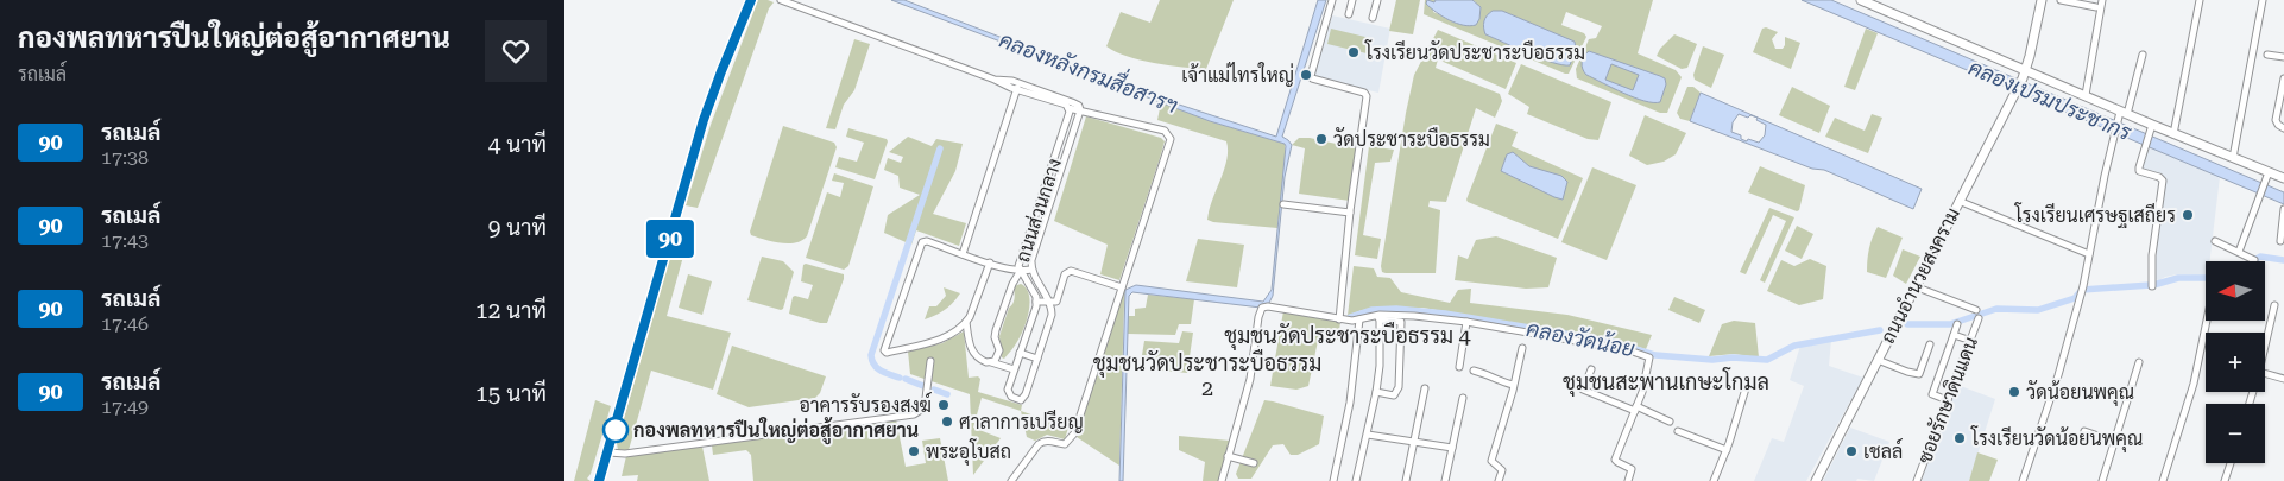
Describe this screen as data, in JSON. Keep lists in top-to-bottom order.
{
  "streets": {
    "main road": ["ถนนอำนวยสงคราม"],
    "street": ["ถนนส่วนกลาง", "ซอยรักษาดินแดน"]
  },
  "districts": ["ชุมชนวัดประชาระบือธรรม 4", "ชุมชนวัดประชาระบือธรรม 2", "ชุมชนสะพานเกษะโกมล"],
  "water": ["คลองหลังกรมสื่อสารฯ", "คลองเปรมประชากร", "คลองวัดน้อย"],
  "places": [
    "โรงเรียนวัดประชาระบือธรรม",
    "เจ้าแม่ไทรใหญ่",
    "วัดประชาระบือธรรม",
    "โรงเรียนเศรษฐเสถียร",
    "วัดน้อยนพคุณ",
    "อาคารรับรองสงฆ์",
    "ศาลาการเปรียญ",
    "กองพลทหารปืนใหญ่ต่อสู้อากาศยาน",
    "โรงเรียนวัดน้อยนพคุณ",
    "พระอุโบสถ",
    "เชลล์"
  ],
  "lines": ["bus line 90"],
  "north": "left",
  "page": {
    "heading": ["กองพลทหารปืนใหญ่ต่อสู้อากาศยาน", "รถเมล์"],
    "on_map": "90",
    "list": [
      {
        "mark": "90",
        "name": "รถเมล์",
        "note": "17:38",
        "value": "4 นาที"
      },
      {
        "mark": "90",
        "name": "รถเมล์",
        "note": "17:43",
        "value": "9 นาที"
      },
      {
        "mark": "90",
        "name": "รถเมล์",
        "note": "17:46",
        "value": "12 นาที"
      },
      {
        "mark": "90",
        "name": "รถเมล์",
        "note": "17:49",
        "value": "15 นาที"
      }
    ],
    "map_buttons": ["+", "−"]
  }
}
